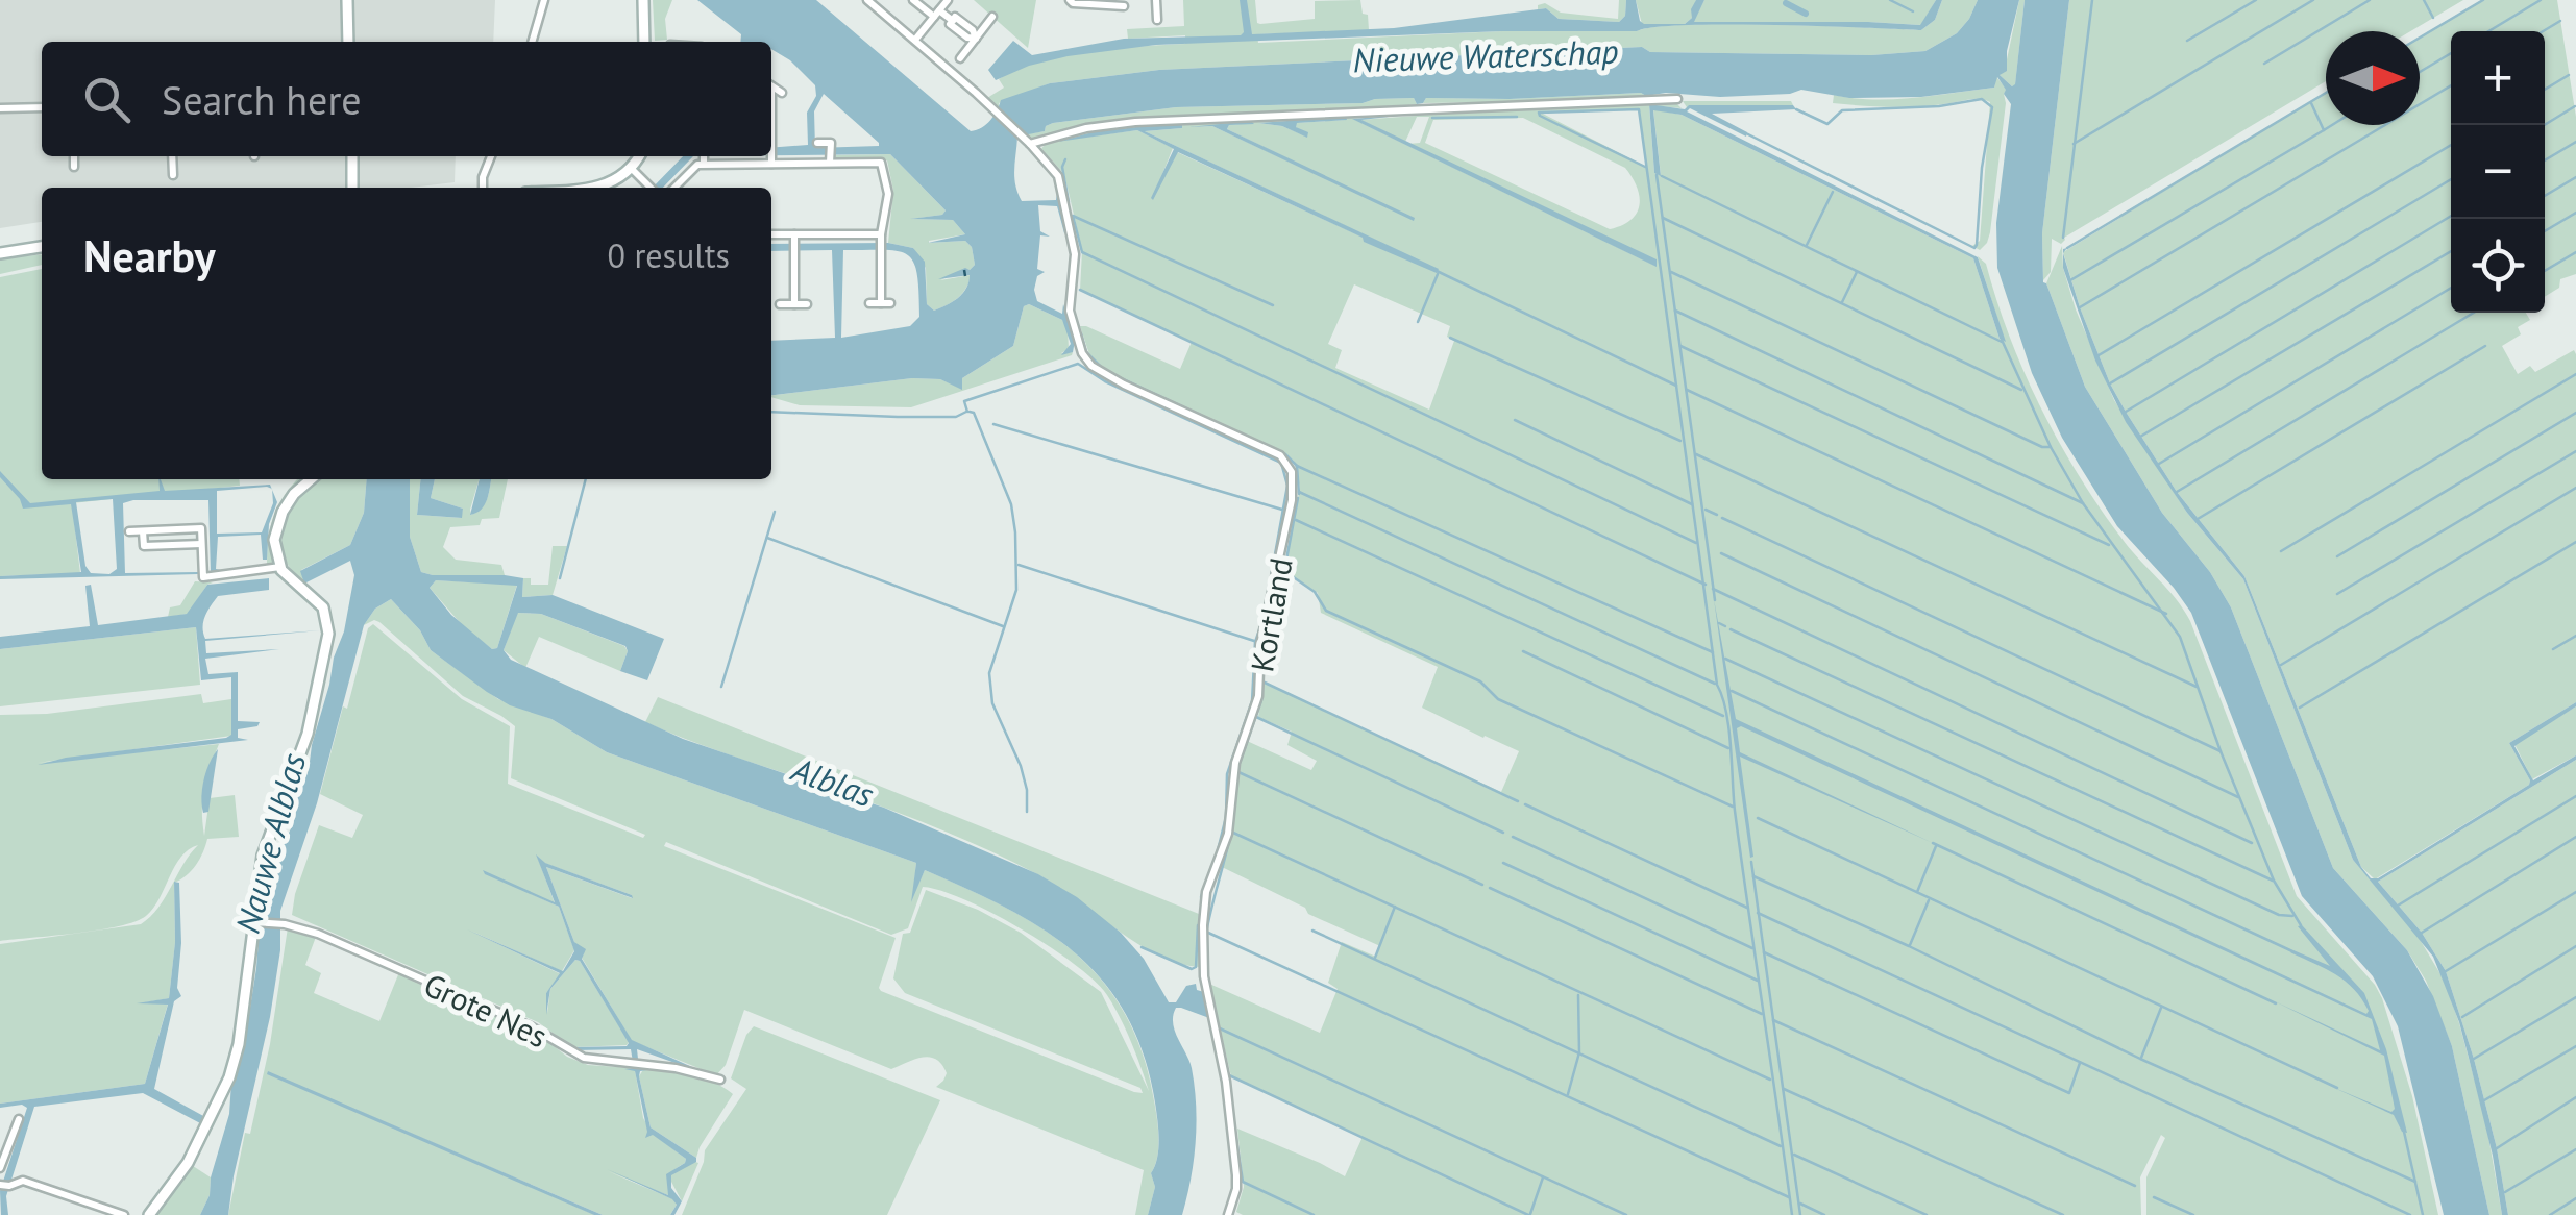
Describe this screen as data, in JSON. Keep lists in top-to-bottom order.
{
  "streets": {
    "street": ["Kortland", "Grote Nes"]
  },
  "water": ["Nieuwe Waterschap", "Alblas", "Nauwe Alblas"],
  "north": "right",
  "page": {
    "map_buttons": ["+", "−"],
    "search": "Search here",
    "heading": ["Nearby", "0 results"]
  }
}
